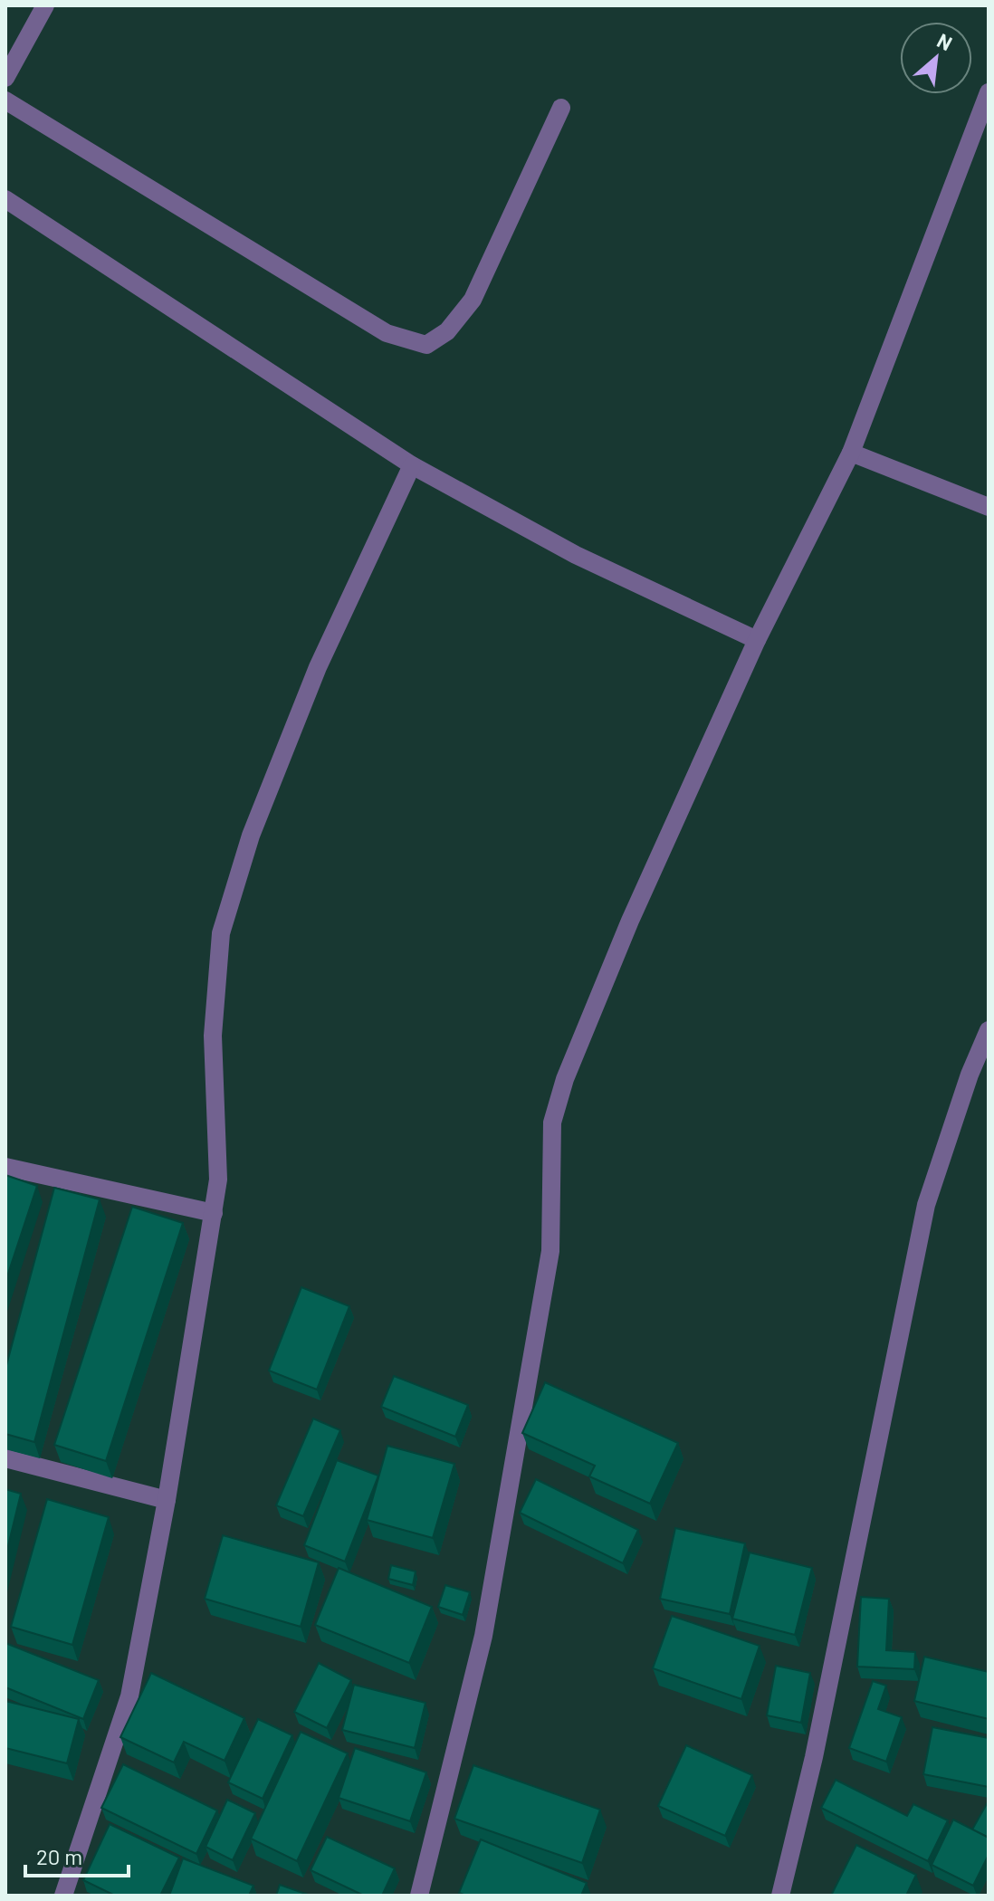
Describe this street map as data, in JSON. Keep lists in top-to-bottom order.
{
  "scale_bar": "20 m",
  "north": "top right"
}
